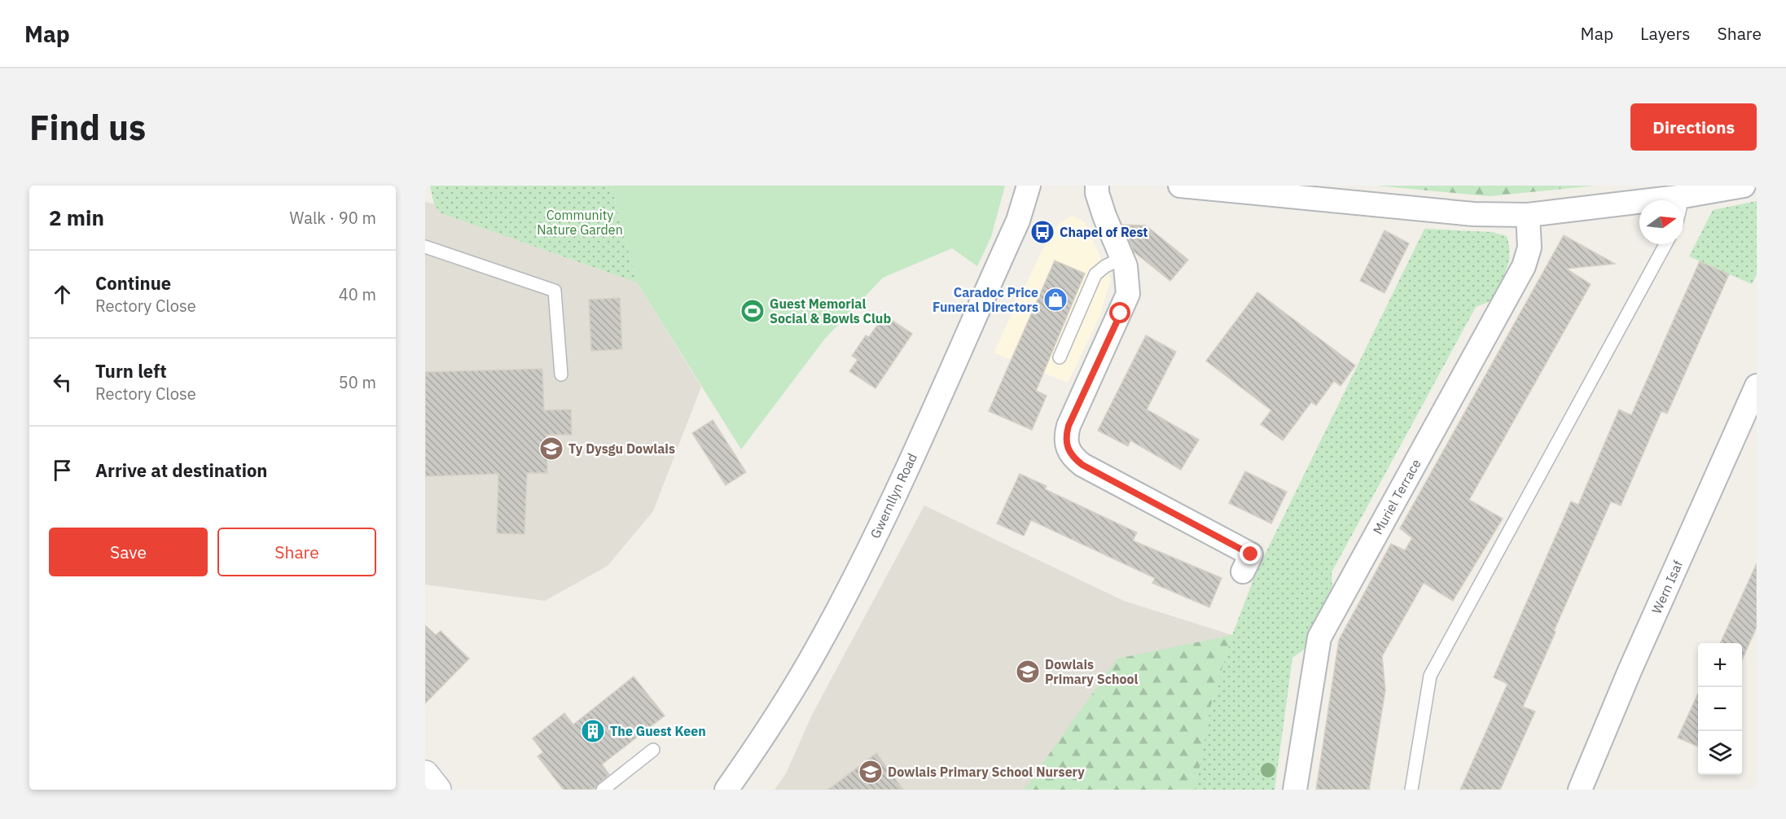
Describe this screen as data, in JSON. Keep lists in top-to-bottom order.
{
  "streets": {
    "street": ["Gwernllyn Road", "Muriel Terrace", "Wern Isaf"]
  },
  "parks": ["Community Nature Garden"],
  "places": {
    "bus stop": ["Chapel of Rest"],
    "shop": ["Caradoc Price Funeral Directors"],
    "sports": ["Guest Memorial Social & Bowls Club"],
    "school or university": ["Ty Dysgu Dowlais", "Dowlais Primary School", "Dowlais Primary School Nursery"],
    "building": ["The Guest Keen"]
  },
  "north": "right",
  "page": {
    "header": "Map",
    "nav": ["Map", "Layers", "Share"],
    "buttons": [
      "Directions",
      ["Save", "Share"]
    ],
    "title": "Find us",
    "heading": ["2 min", "Walk · 90 m"],
    "list": [
      ["Continue", "Rectory Close", "40 m"],
      ["Turn left", "Rectory Close", "50 m"],
      "Arrive at destination"
    ],
    "map_buttons": ["+", "−"]
  }
}
